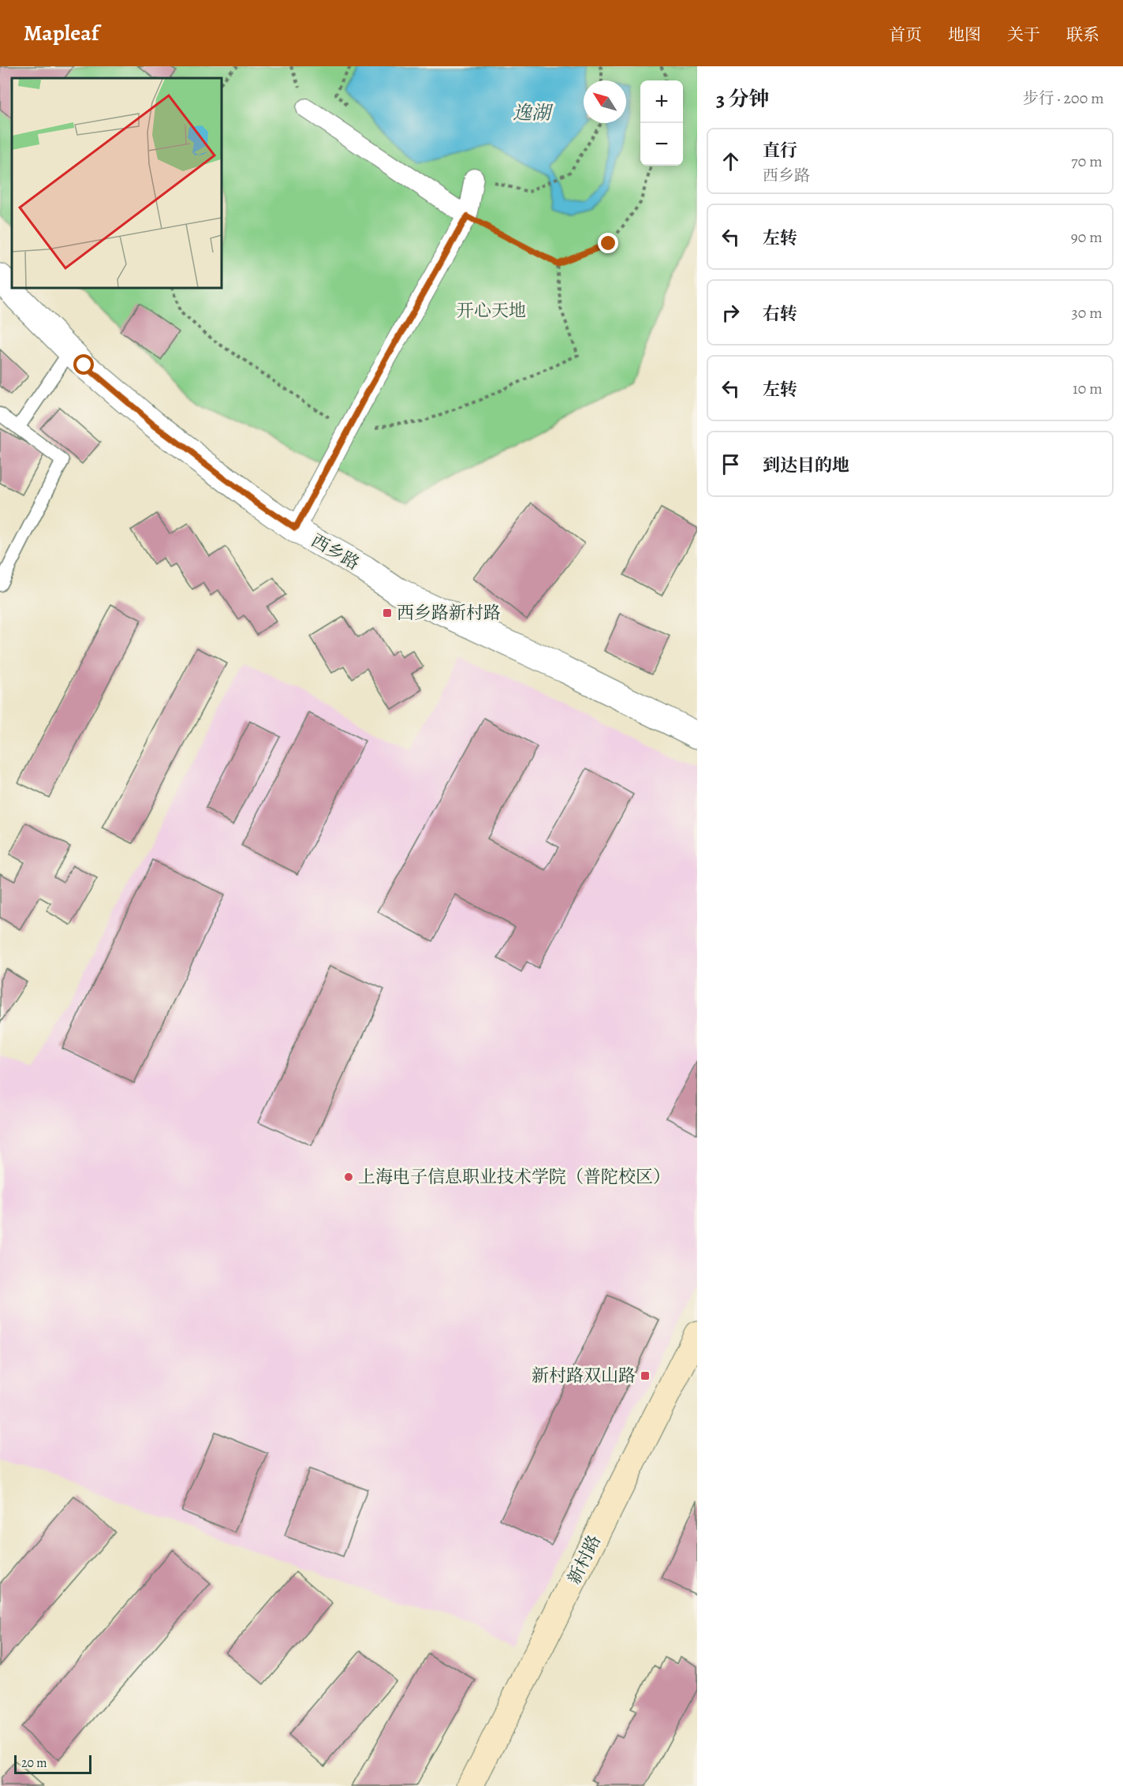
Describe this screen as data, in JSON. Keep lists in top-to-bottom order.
{
  "streets": {
    "main road": ["新村路"],
    "street": ["西乡路"]
  },
  "water": ["逸湖"],
  "parks": ["开心天地"],
  "places": {
    "transit": ["西乡路新村路", "新村路双山路"],
    "other": ["上海电子信息职业技术学院（普陀校区）"]
  },
  "scale_bar": "20 m",
  "north": "top left",
  "page": {
    "header": "Mapleaf",
    "nav": [
      "首页",
      "地图",
      "关于",
      "联系"
    ],
    "heading": ["3 分钟", "步行 · 200 m"],
    "map_buttons": ["+", "−"],
    "list": [
      ["直行", "西乡路", "70 m"],
      ["左转", "90 m"],
      ["右转", "30 m"],
      ["左转", "10 m"],
      "到达目的地"
    ],
    "scale": "20 m"
  }
}
